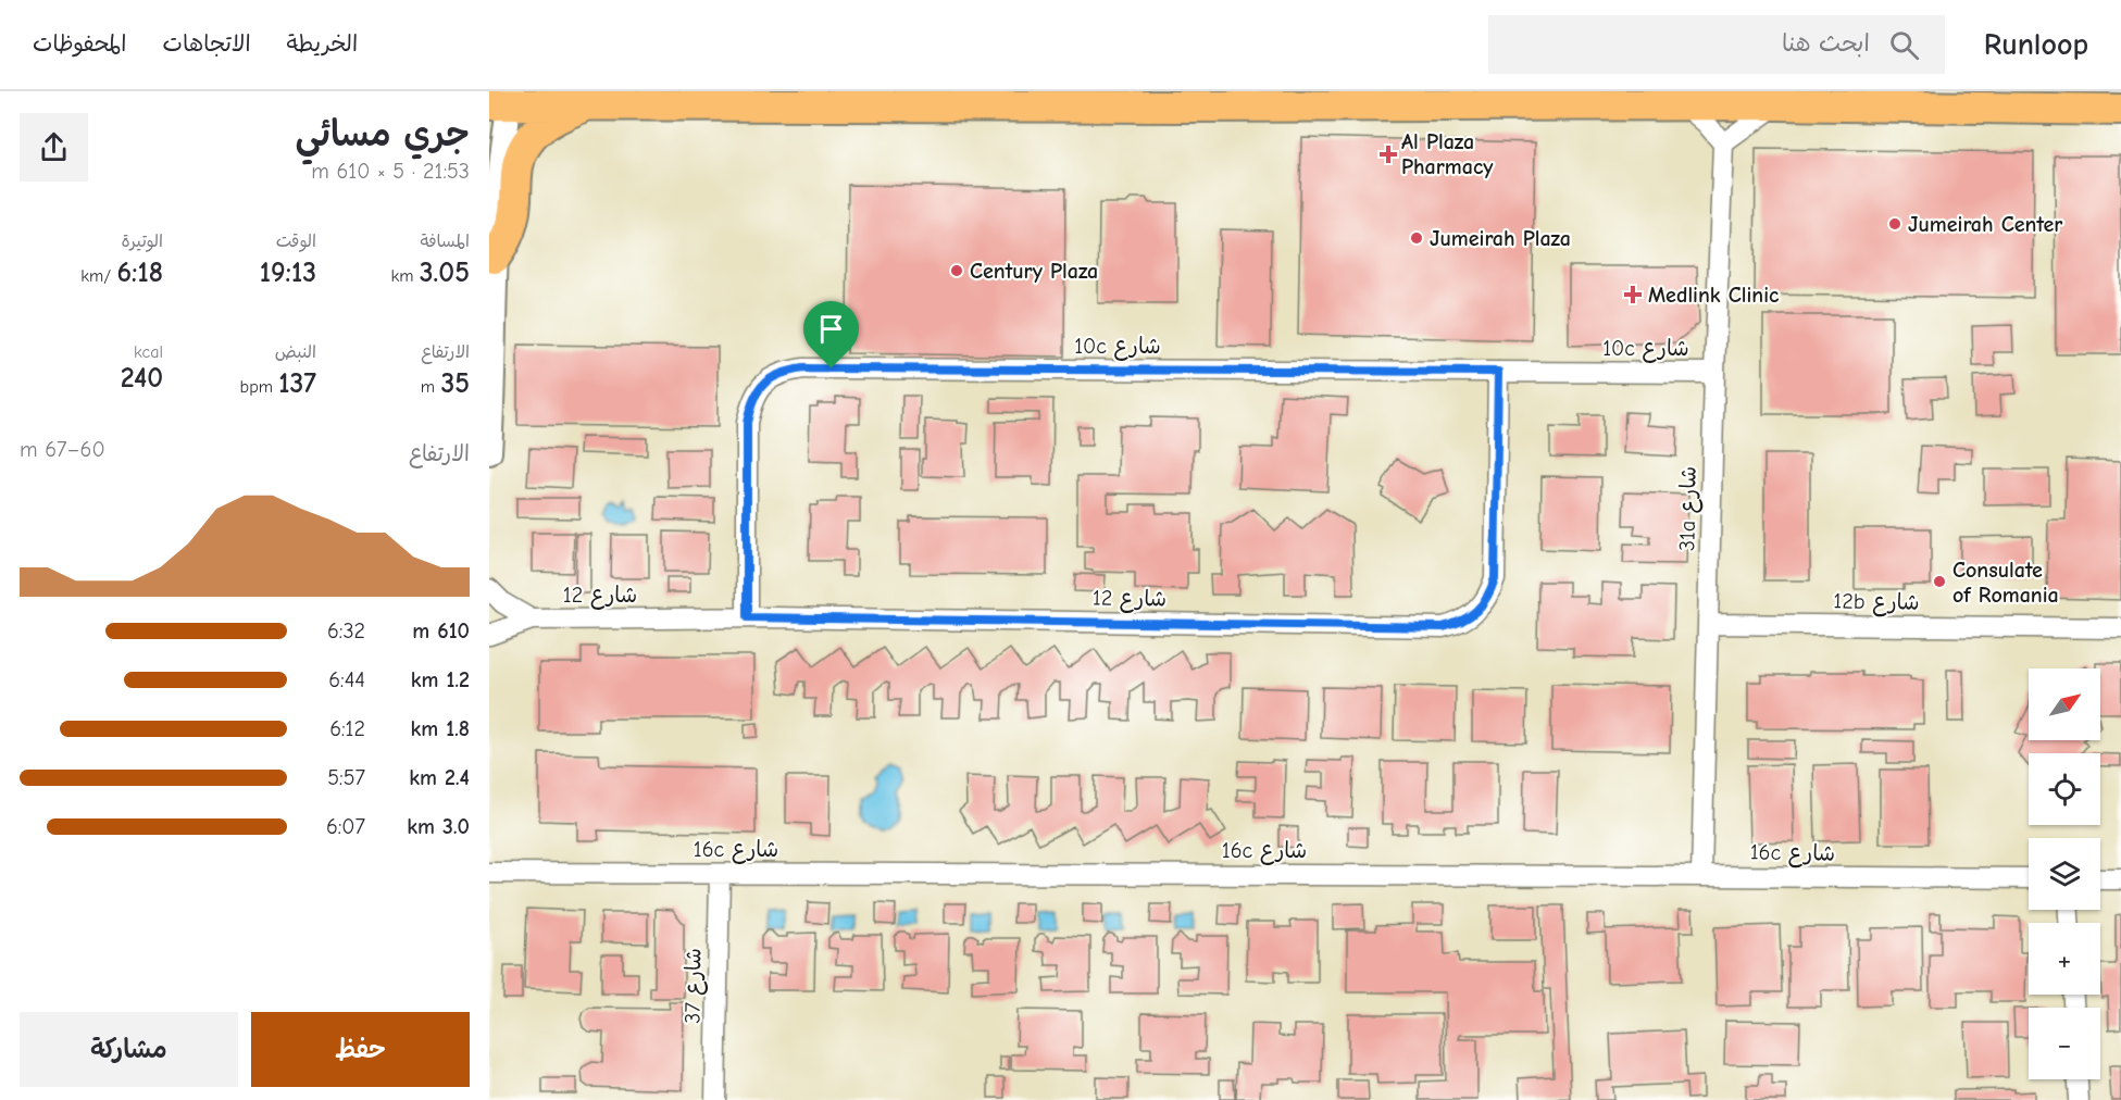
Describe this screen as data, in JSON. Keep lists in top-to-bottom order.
{
  "streets": {
    "street": [
      "10c شارع",
      "31a شارع",
      "شارع 12",
      "12b شارع",
      "16c شارع",
      "شارع 37"
    ]
  },
  "crossings": [
    ["10c شارع", "31a شارع"],
    ["10c شارع", "شارع 12"],
    ["31a شارع", "12b شارع"],
    ["31a شارع", "16c شارع"],
    ["16c شارع", "شارع 37"]
  ],
  "places": {
    "health": ["Al Plaza Pharmacy", "Medlink Clinic"],
    "other": [
      "Jumeirah Center",
      "Jumeirah Plaza",
      "Century Plaza",
      "Consulate of Romania"
    ]
  },
  "north": "top right",
  "page": {
    "header": "Runloop",
    "search": "ابحث هنا",
    "nav": ["الخريطة", "الاتجاهات", "المحفوظات"],
    "heading": ["جري مسائي", "21:53 · 5 × 610 m"],
    "stats": [
      ["المسافة", "3.05 km"],
      ["الوقت", "19:13"],
      ["الوتيرة", "6:18 /km"],
      ["الارتفاع", "35 m"],
      ["النبض", "137 bpm"],
      ["kcal", "240"]
    ],
    "chart": ["الارتفاع", "60–67 m"],
    "list": [
      {
        "name": "610 m",
        "note": "6:32"
      },
      {
        "name": "1.2 km",
        "note": "6:44"
      },
      {
        "name": "1.8 km",
        "note": "6:12"
      },
      {
        "name": "2.4 km",
        "note": "5:57"
      },
      {
        "name": "3.0 km",
        "note": "6:07"
      }
    ],
    "map_buttons": ["+", "−"],
    "buttons": ["حفظ", "مشاركة"]
  }
}
